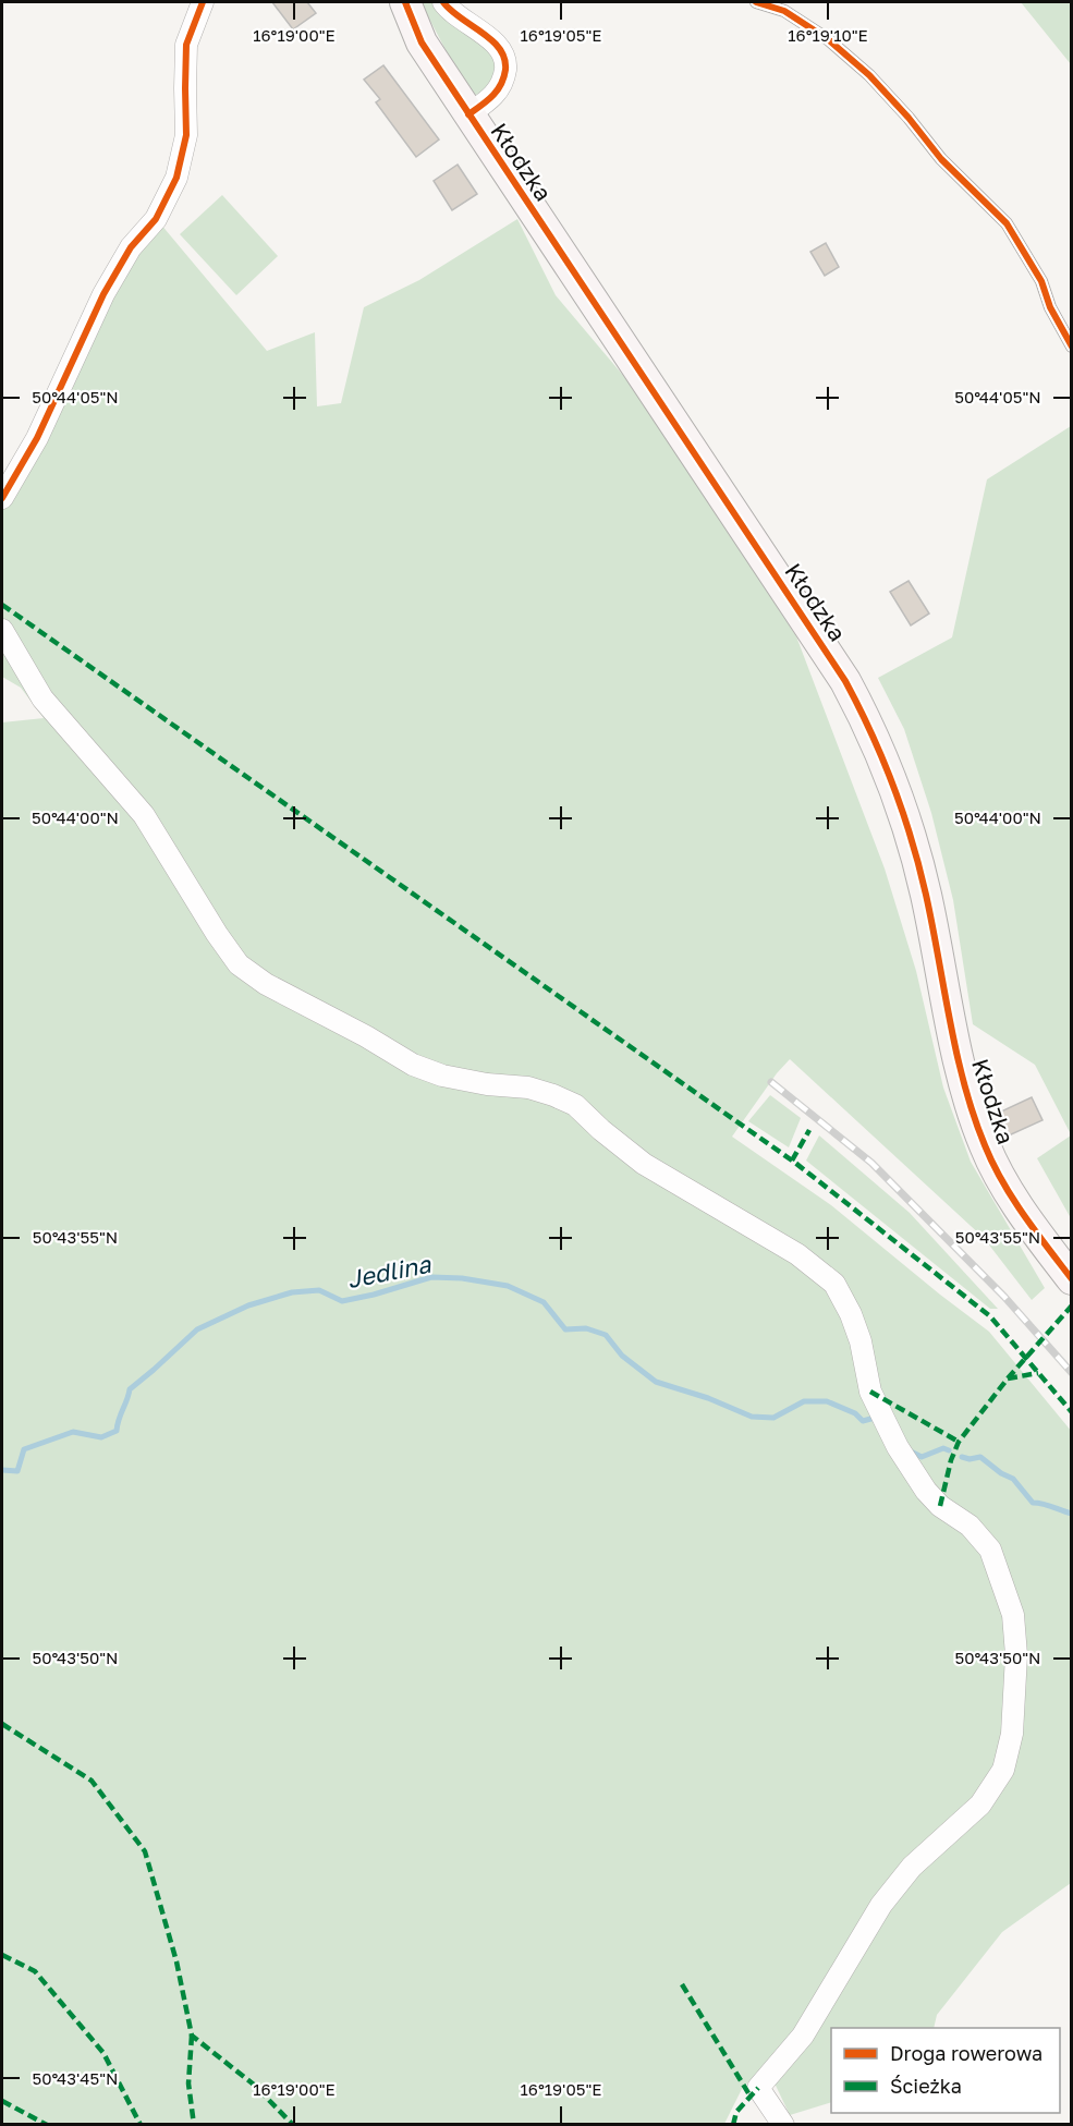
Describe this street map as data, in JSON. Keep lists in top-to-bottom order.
{
  "streets": {
    "main road": ["Kłodzka"]
  },
  "water": ["Jedlina"],
  "legend": ["Droga rowerowa", "Ścieżka"],
  "coordinates": [
    "16°19'00\"E",
    "16°19'05\"E",
    "16°19'10\"E",
    "50°44'05\"N",
    "50°44'00\"N",
    "50°43'55\"N",
    "50°43'50\"N",
    "50°43'45\"N"
  ]
}
